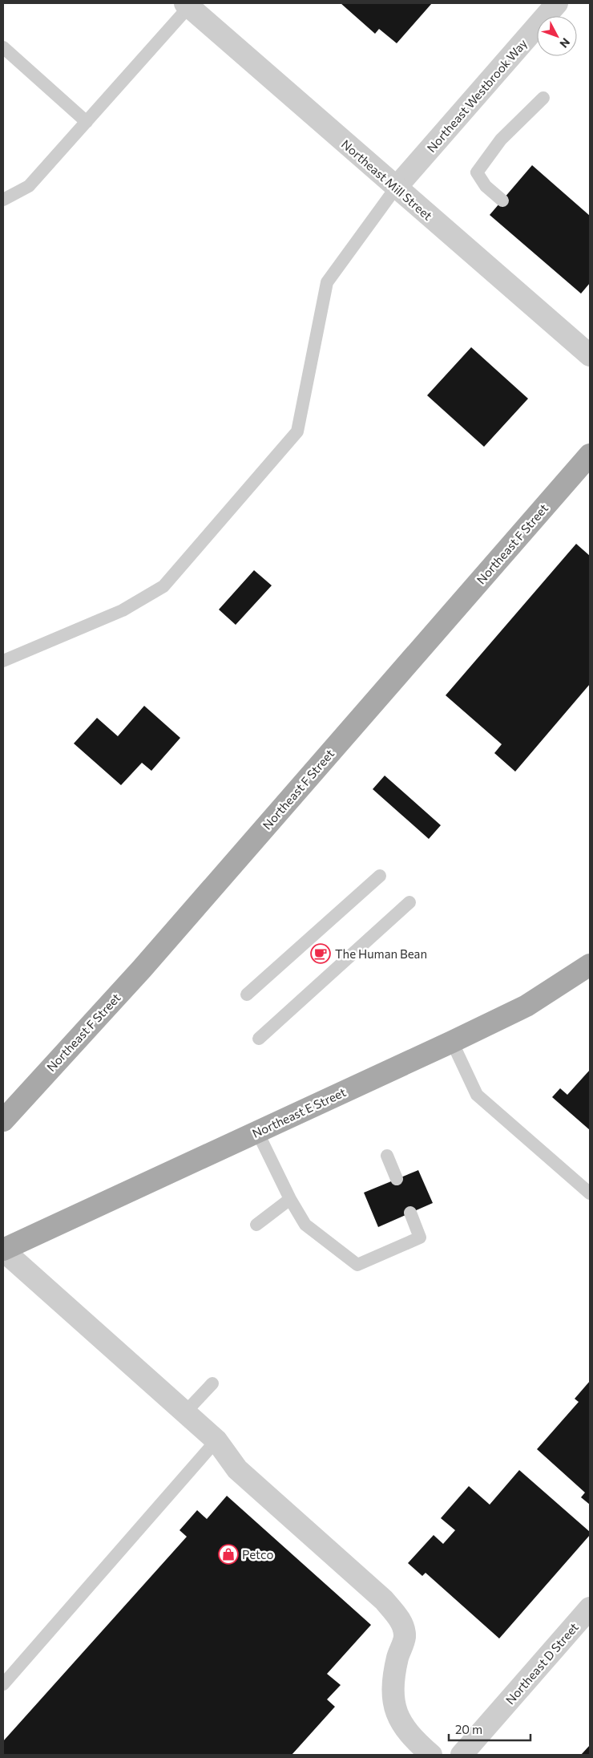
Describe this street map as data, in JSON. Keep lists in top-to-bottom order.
{
  "streets": {
    "main road": ["Northeast F Street", "Northeast E Street"],
    "street": ["Northeast Westbrook Way", "Northeast Mill Street", "Northeast D Street"]
  },
  "crossings": [
    ["Northeast Westbrook Way", "Northeast Mill Street"]
  ],
  "places": {
    "cafe": ["The Human Bean"],
    "shop": ["Petco"]
  },
  "scale_bar": "20 m",
  "north": "bottom right"
}
